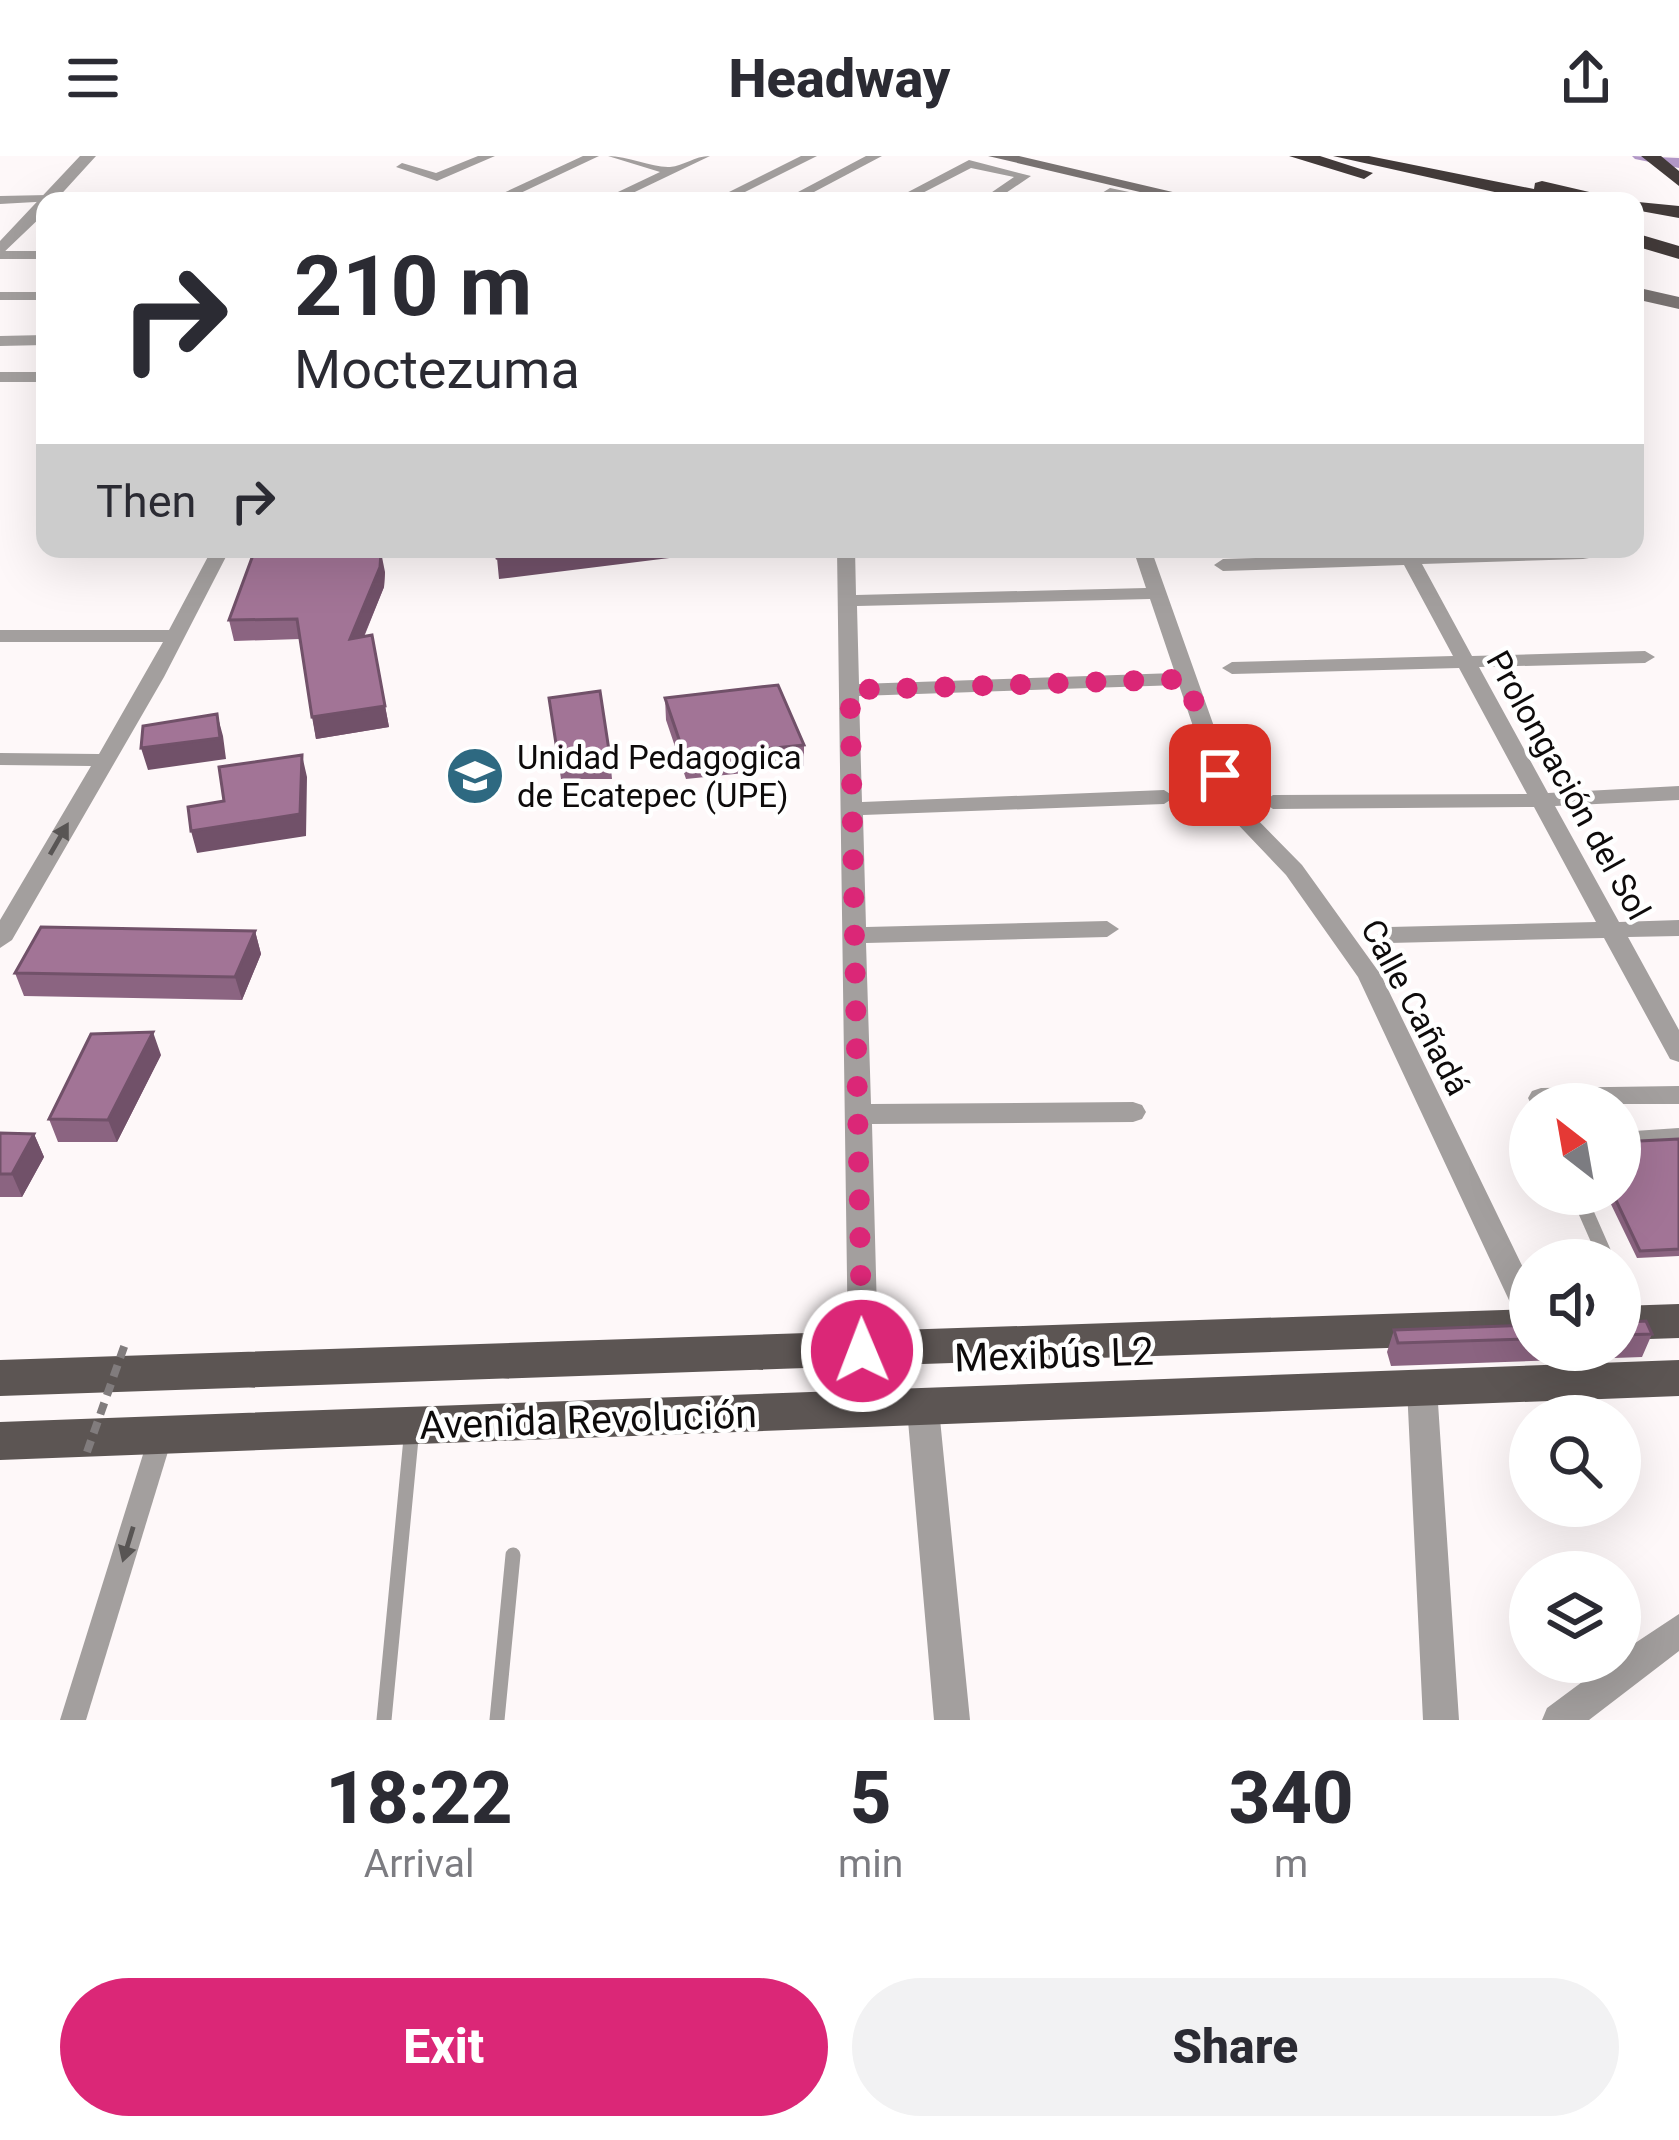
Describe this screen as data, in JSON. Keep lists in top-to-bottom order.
{
  "streets": {
    "main road": ["Avenida Revolución"],
    "street": ["Prolongación del Sol", "Calle Cañadá"],
    "lane": ["Mexibús L2"]
  },
  "places": {
    "school or university": ["Unidad Pedagogica de Ecatepec (UPE)"]
  },
  "north": "top left",
  "page": {
    "header": "Headway",
    "turn": ["210 m", "Moctezuma"],
    "then": "Then",
    "eta": [
      "18:22",
      "Arrival",
      "5",
      "min",
      "340",
      "m"
    ],
    "buttons": ["Exit", "Share"]
  }
}
